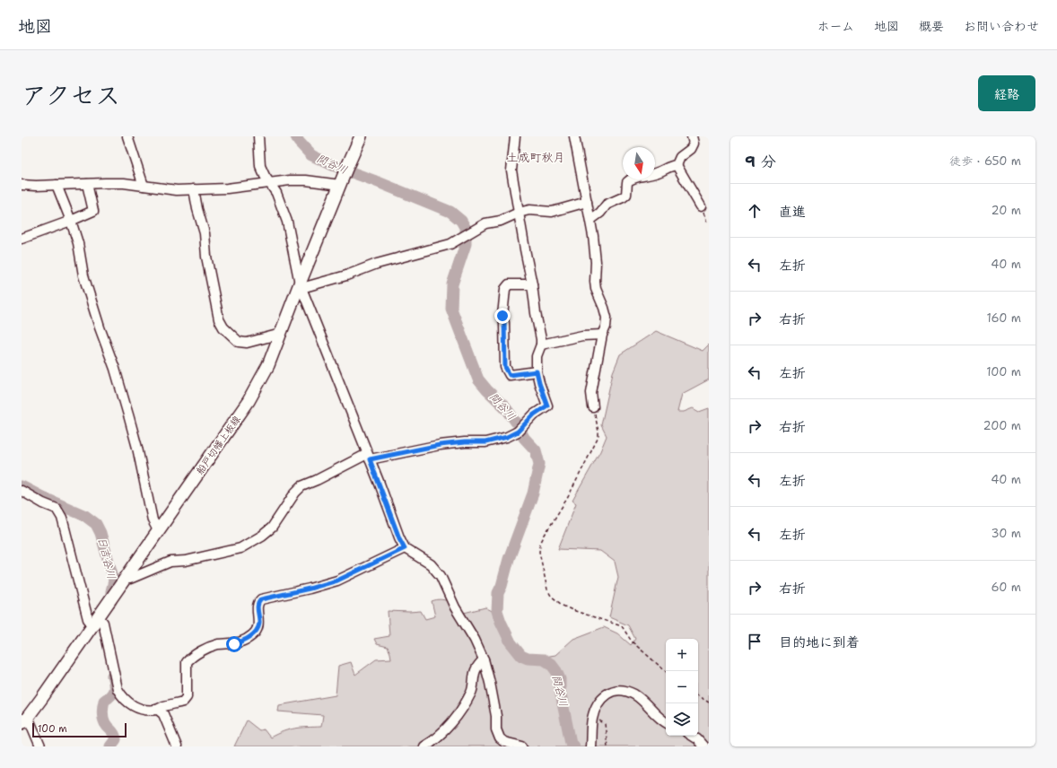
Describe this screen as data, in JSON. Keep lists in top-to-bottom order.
{
  "streets": {
    "main road": ["船戸切幡上板線"]
  },
  "districts": ["土成町秋月"],
  "water": ["間谷川", "日吉谷川"],
  "scale_bar": "100 m",
  "north": "bottom",
  "page": {
    "header": "地図",
    "nav": [
      "ホーム",
      "地図",
      "概要",
      "お問い合わせ"
    ],
    "title": "アクセス",
    "buttons": "経路",
    "heading": ["9 分", "徒歩 · 650 m"],
    "list": [
      ["直進", "20 m"],
      ["左折", "40 m"],
      ["右折", "160 m"],
      ["左折", "100 m"],
      ["右折", "200 m"],
      ["左折", "40 m"],
      ["左折", "30 m"],
      ["右折", "60 m"],
      "目的地に到着"
    ],
    "map_buttons": ["+", "−"],
    "scale": "100 m"
  }
}
